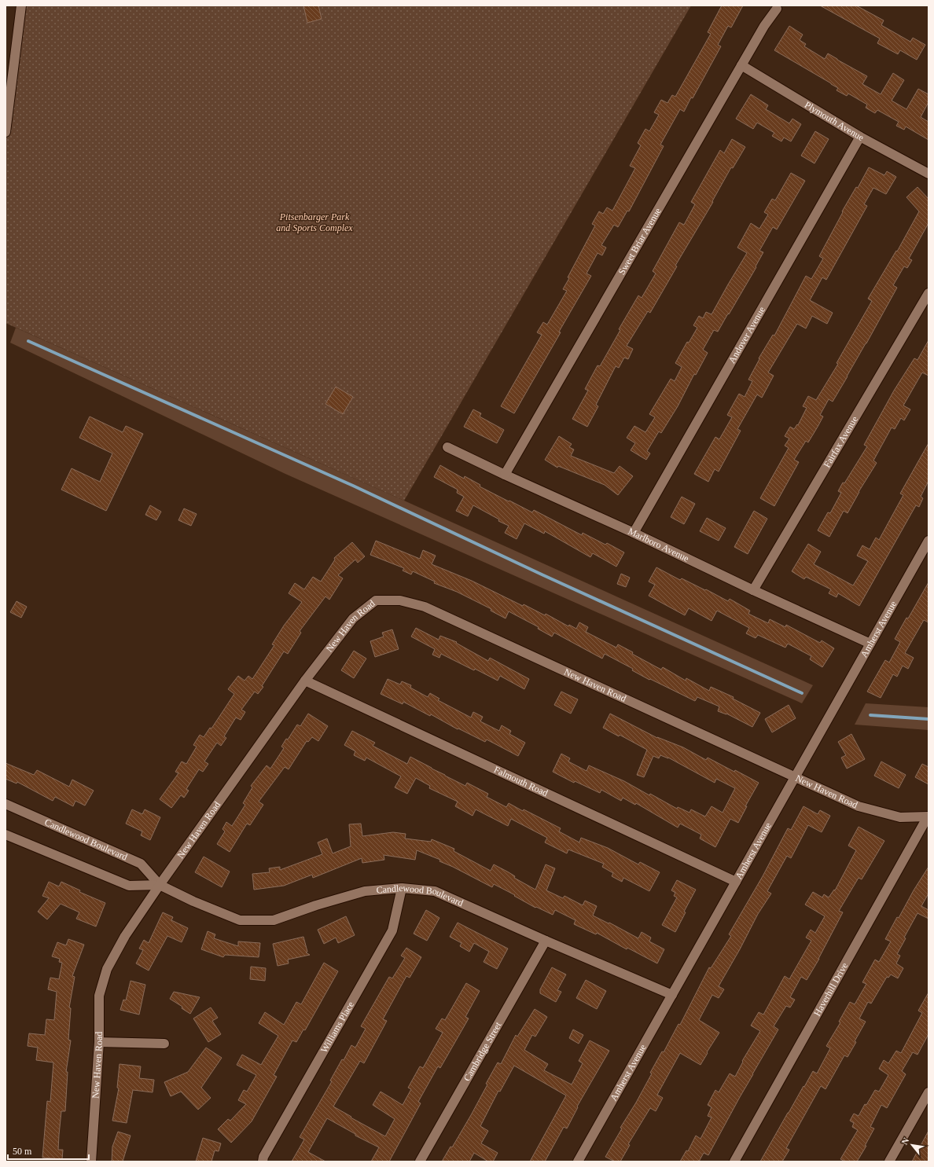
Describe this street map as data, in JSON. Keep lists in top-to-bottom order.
{
  "streets": {
    "street": [
      "Plymouth Avenue",
      "Sweet Briar Avenue",
      "Andover Avenue",
      "Fairfax Avenue",
      "Marlboro Avenue",
      "New Haven Road",
      "Amherst Avenue",
      "Falmouth Road",
      "Candlewood Boulevard",
      "Haverhill Drive",
      "Williams Place",
      "Cambridge Street"
    ]
  },
  "crossings": [
    ["Plymouth Avenue", "Sweet Briar Avenue"],
    ["Plymouth Avenue", "Andover Avenue"],
    ["Sweet Briar Avenue", "Marlboro Avenue"],
    ["Andover Avenue", "Marlboro Avenue"],
    ["Fairfax Avenue", "Marlboro Avenue"],
    ["Marlboro Avenue", "Amherst Avenue"],
    ["New Haven Road", "Amherst Avenue"],
    ["New Haven Road", "Falmouth Road"],
    ["New Haven Road", "Candlewood Boulevard"],
    ["New Haven Road", "Haverhill Drive"],
    ["Amherst Avenue", "Falmouth Road"],
    ["Amherst Avenue", "Candlewood Boulevard"],
    ["Candlewood Boulevard", "Williams Place"],
    ["Candlewood Boulevard", "Cambridge Street"]
  ],
  "parks": ["Pitsenbarger Park and Sports Complex"],
  "scale_bar": "50 m",
  "north": "top left"
}
